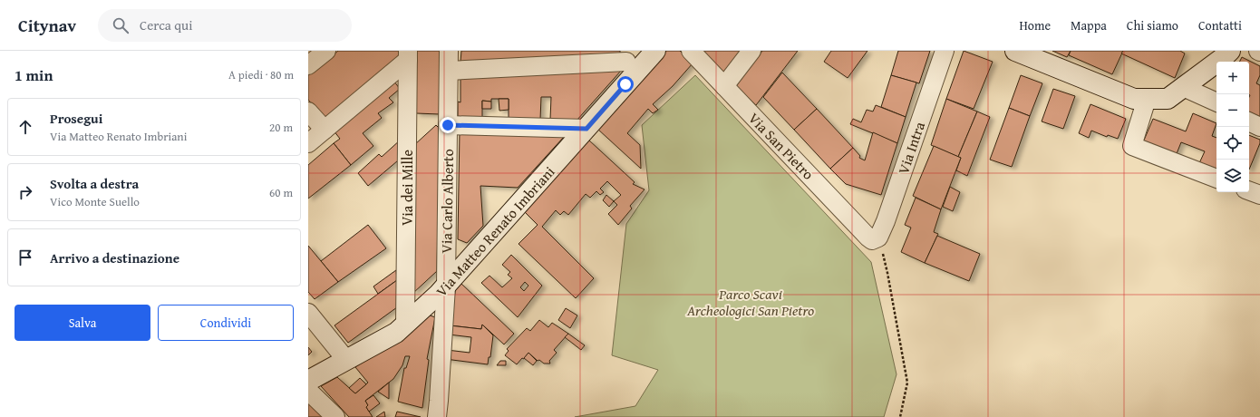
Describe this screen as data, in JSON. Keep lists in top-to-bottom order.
{
  "streets": {
    "street": [
      "Via San Pietro",
      "Via Intra",
      "Via dei Mille",
      "Via Carlo Alberto",
      "Via Matteo Renato Imbriani"
    ]
  },
  "crossings": [
    ["Via San Pietro", "Via Intra"],
    ["Via dei Mille", "Via Matteo Renato Imbriani"],
    ["Via Carlo Alberto", "Via Matteo Renato Imbriani"]
  ],
  "parks": ["Parco Scavi Archeologici San Pietro"],
  "page": {
    "header": "Citynav",
    "search": "Cerca qui",
    "nav": [
      "Home",
      "Mappa",
      "Chi siamo",
      "Contatti"
    ],
    "heading": ["1 min", "A piedi · 80 m"],
    "map_buttons": ["+", "−"],
    "list": [
      ["Prosegui", "Via Matteo Renato Imbriani", "20 m"],
      ["Svolta a destra", "Vico Monte Suello", "60 m"],
      "Arrivo a destinazione"
    ],
    "buttons": ["Salva", "Condividi"]
  }
}
